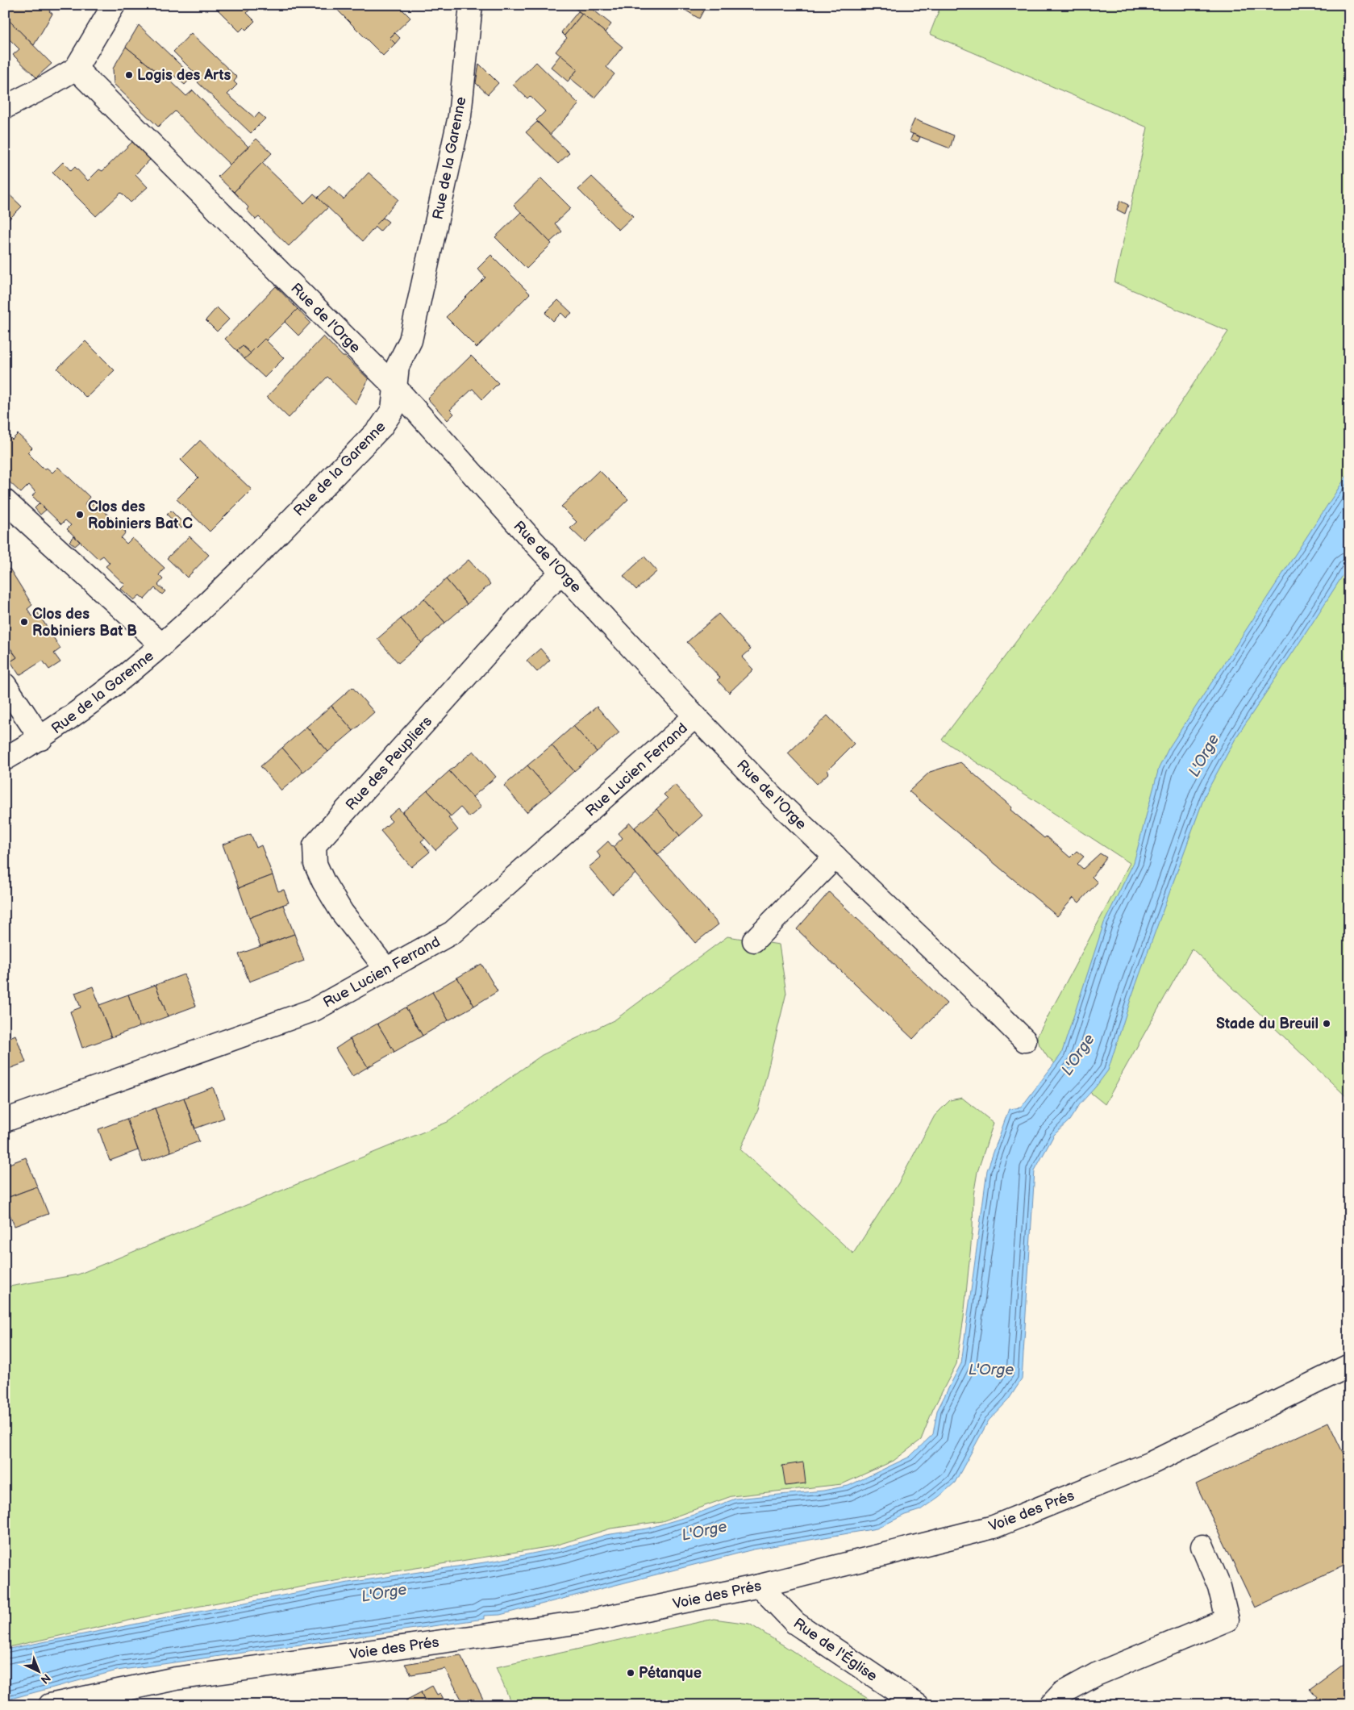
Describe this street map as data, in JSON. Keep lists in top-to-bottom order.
{
  "streets": {
    "street": [
      "Rue de la Garenne",
      "Rue de l'Orge",
      "Rue des Peupliers",
      "Rue Lucien Ferrand",
      "Voie des Prés",
      "Rue de l'Église"
    ]
  },
  "crossings": [
    ["Rue de la Garenne", "Rue de l'Orge"],
    ["Rue de l'Orge", "Rue des Peupliers"],
    ["Rue de l'Orge", "Rue Lucien Ferrand"],
    ["Rue des Peupliers", "Rue Lucien Ferrand"],
    ["Voie des Prés", "Rue de l'Église"]
  ],
  "water": ["L'Orge"],
  "places": [
    "Logis des Arts",
    "Clos des Robiniers Bat C",
    "Clos des Robiniers Bat B",
    "Stade du Breuil",
    "Pétanque"
  ],
  "north": "bottom right"
}
